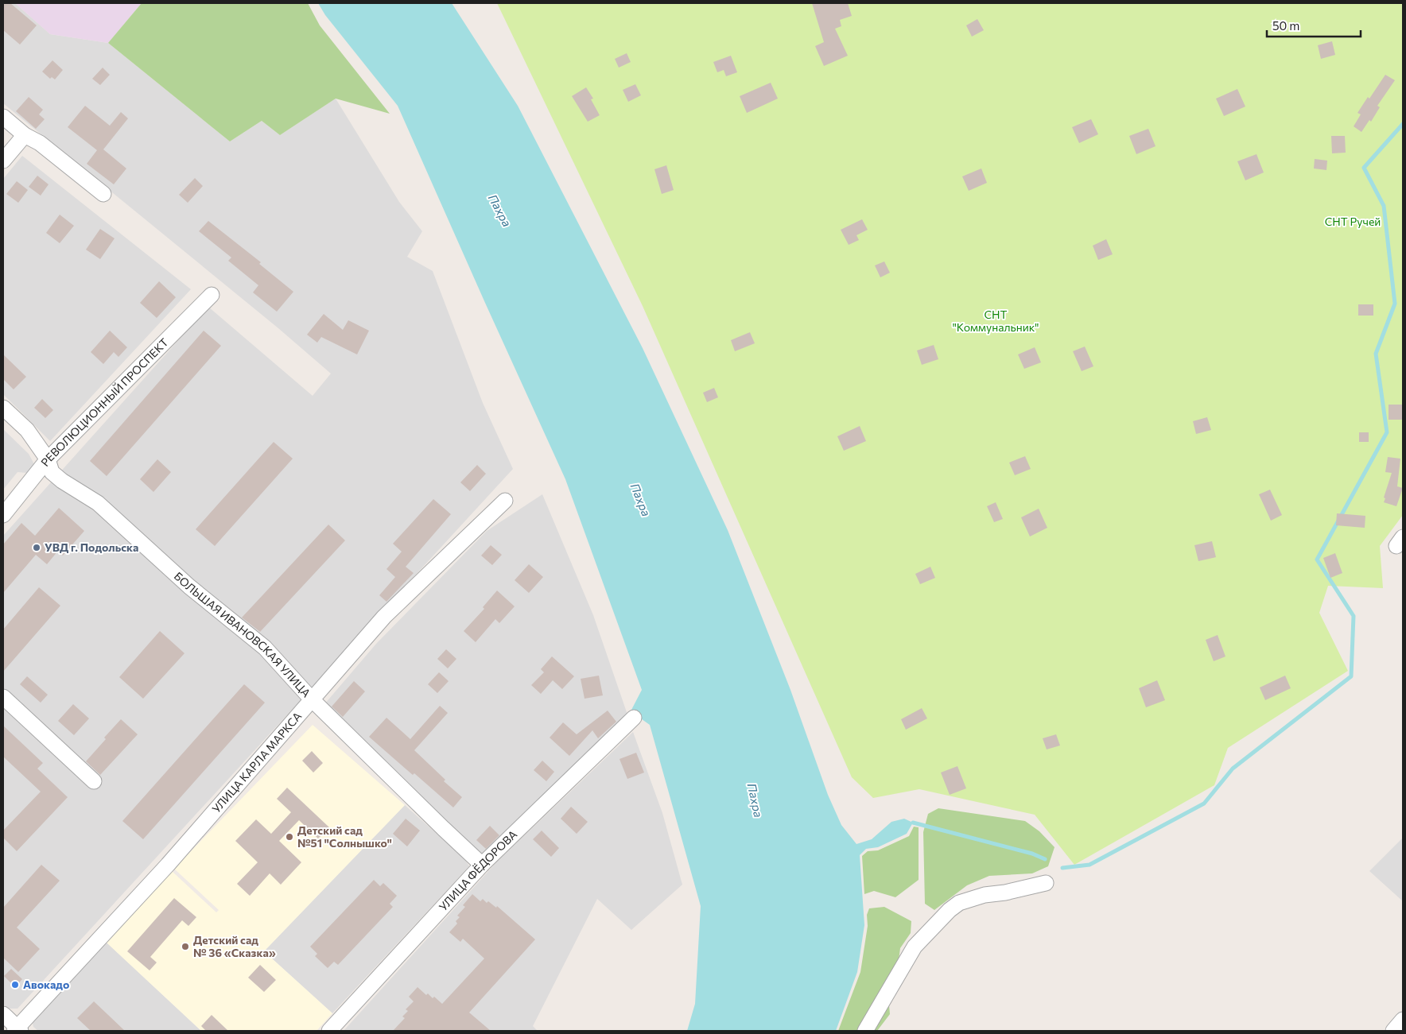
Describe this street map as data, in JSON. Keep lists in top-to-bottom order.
{
  "streets": {
    "street": [
      "РЕВОЛЮЦИОННЫЙ ПРОСПЕКТ",
      "БОЛЬШАЯ ИВАНОВСКАЯ УЛИЦА",
      "УЛИЦА КАРЛА МАРКСА",
      "УЛИЦА ФЁДОРОВА"
    ]
  },
  "crossings": [
    ["РЕВОЛЮЦИОННЫЙ ПРОСПЕКТ", "БОЛЬШАЯ ИВАНОВСКАЯ УЛИЦА"],
    ["БОЛЬШАЯ ИВАНОВСКАЯ УЛИЦА", "УЛИЦА КАРЛА МАРКСА"],
    ["БОЛЬШАЯ ИВАНОВСКАЯ УЛИЦА", "УЛИЦА ФЁДОРОВА"]
  ],
  "water": ["Пахра"],
  "parks": ["СНТ Ручей", "СНТ \"Коммунальник\""],
  "places": [
    "УВД г. Подольска",
    "Детский сад №51 \"Солнышко\"",
    "Детский сад № 36 «Сказка»",
    "Авокадо"
  ],
  "scale_bar": "50 m"
}
